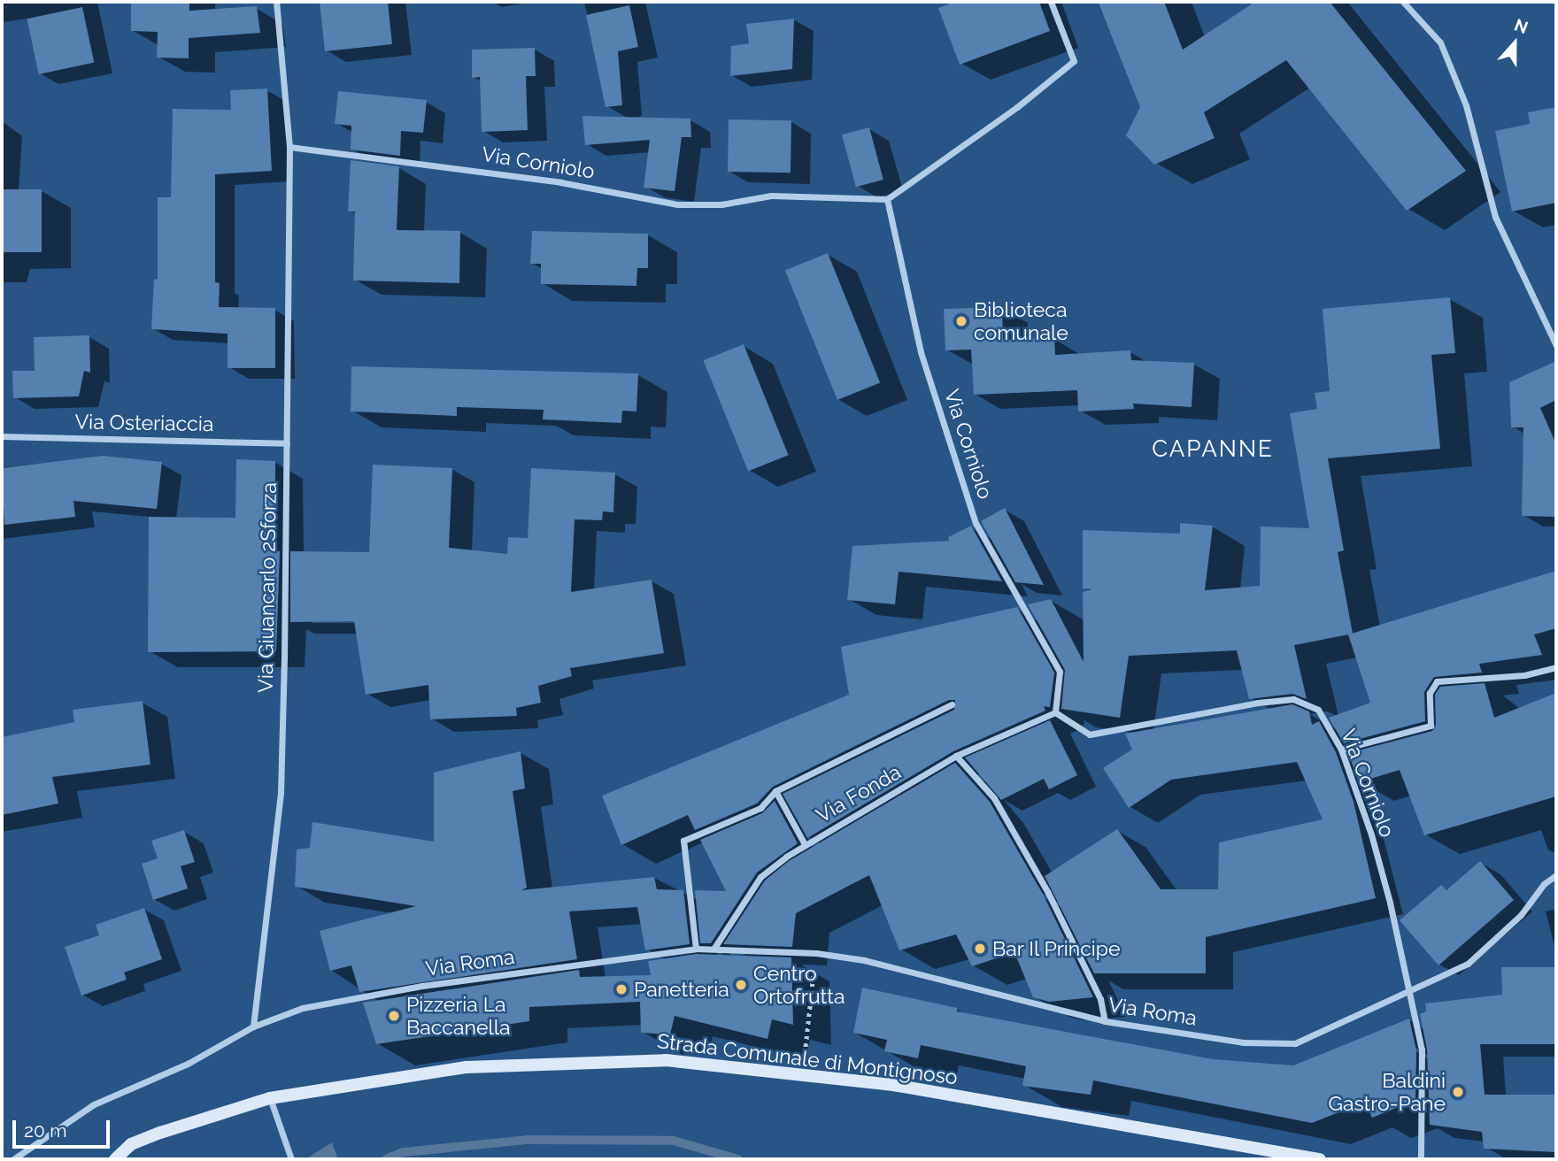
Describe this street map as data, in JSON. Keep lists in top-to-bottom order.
{
  "streets": {
    "street": [
      "Via Corniolo",
      "Via Osteriaccia",
      "Via Giuancarlo 2Sforza",
      "Via Fonda",
      "Via Roma",
      "Strada Comunale di Montignoso"
    ]
  },
  "crossings": [
    ["Via Corniolo", "Via Giuancarlo 2Sforza"],
    ["Via Corniolo", "Via Fonda"],
    ["Via Corniolo", "Via Roma"],
    ["Via Osteriaccia", "Via Giuancarlo 2Sforza"],
    ["Via Giuancarlo 2Sforza", "Via Roma"],
    ["Via Fonda", "Via Roma"]
  ],
  "districts": ["CAPANNE"],
  "places": [
    "Biblioteca comunale",
    "Bar Il Principe",
    "Centro Ortofrutta",
    "Panetteria",
    "Pizzeria La Baccanella",
    "Baldini Gastro-Pane"
  ],
  "scale_bar": "20 m",
  "north": "top"
}
